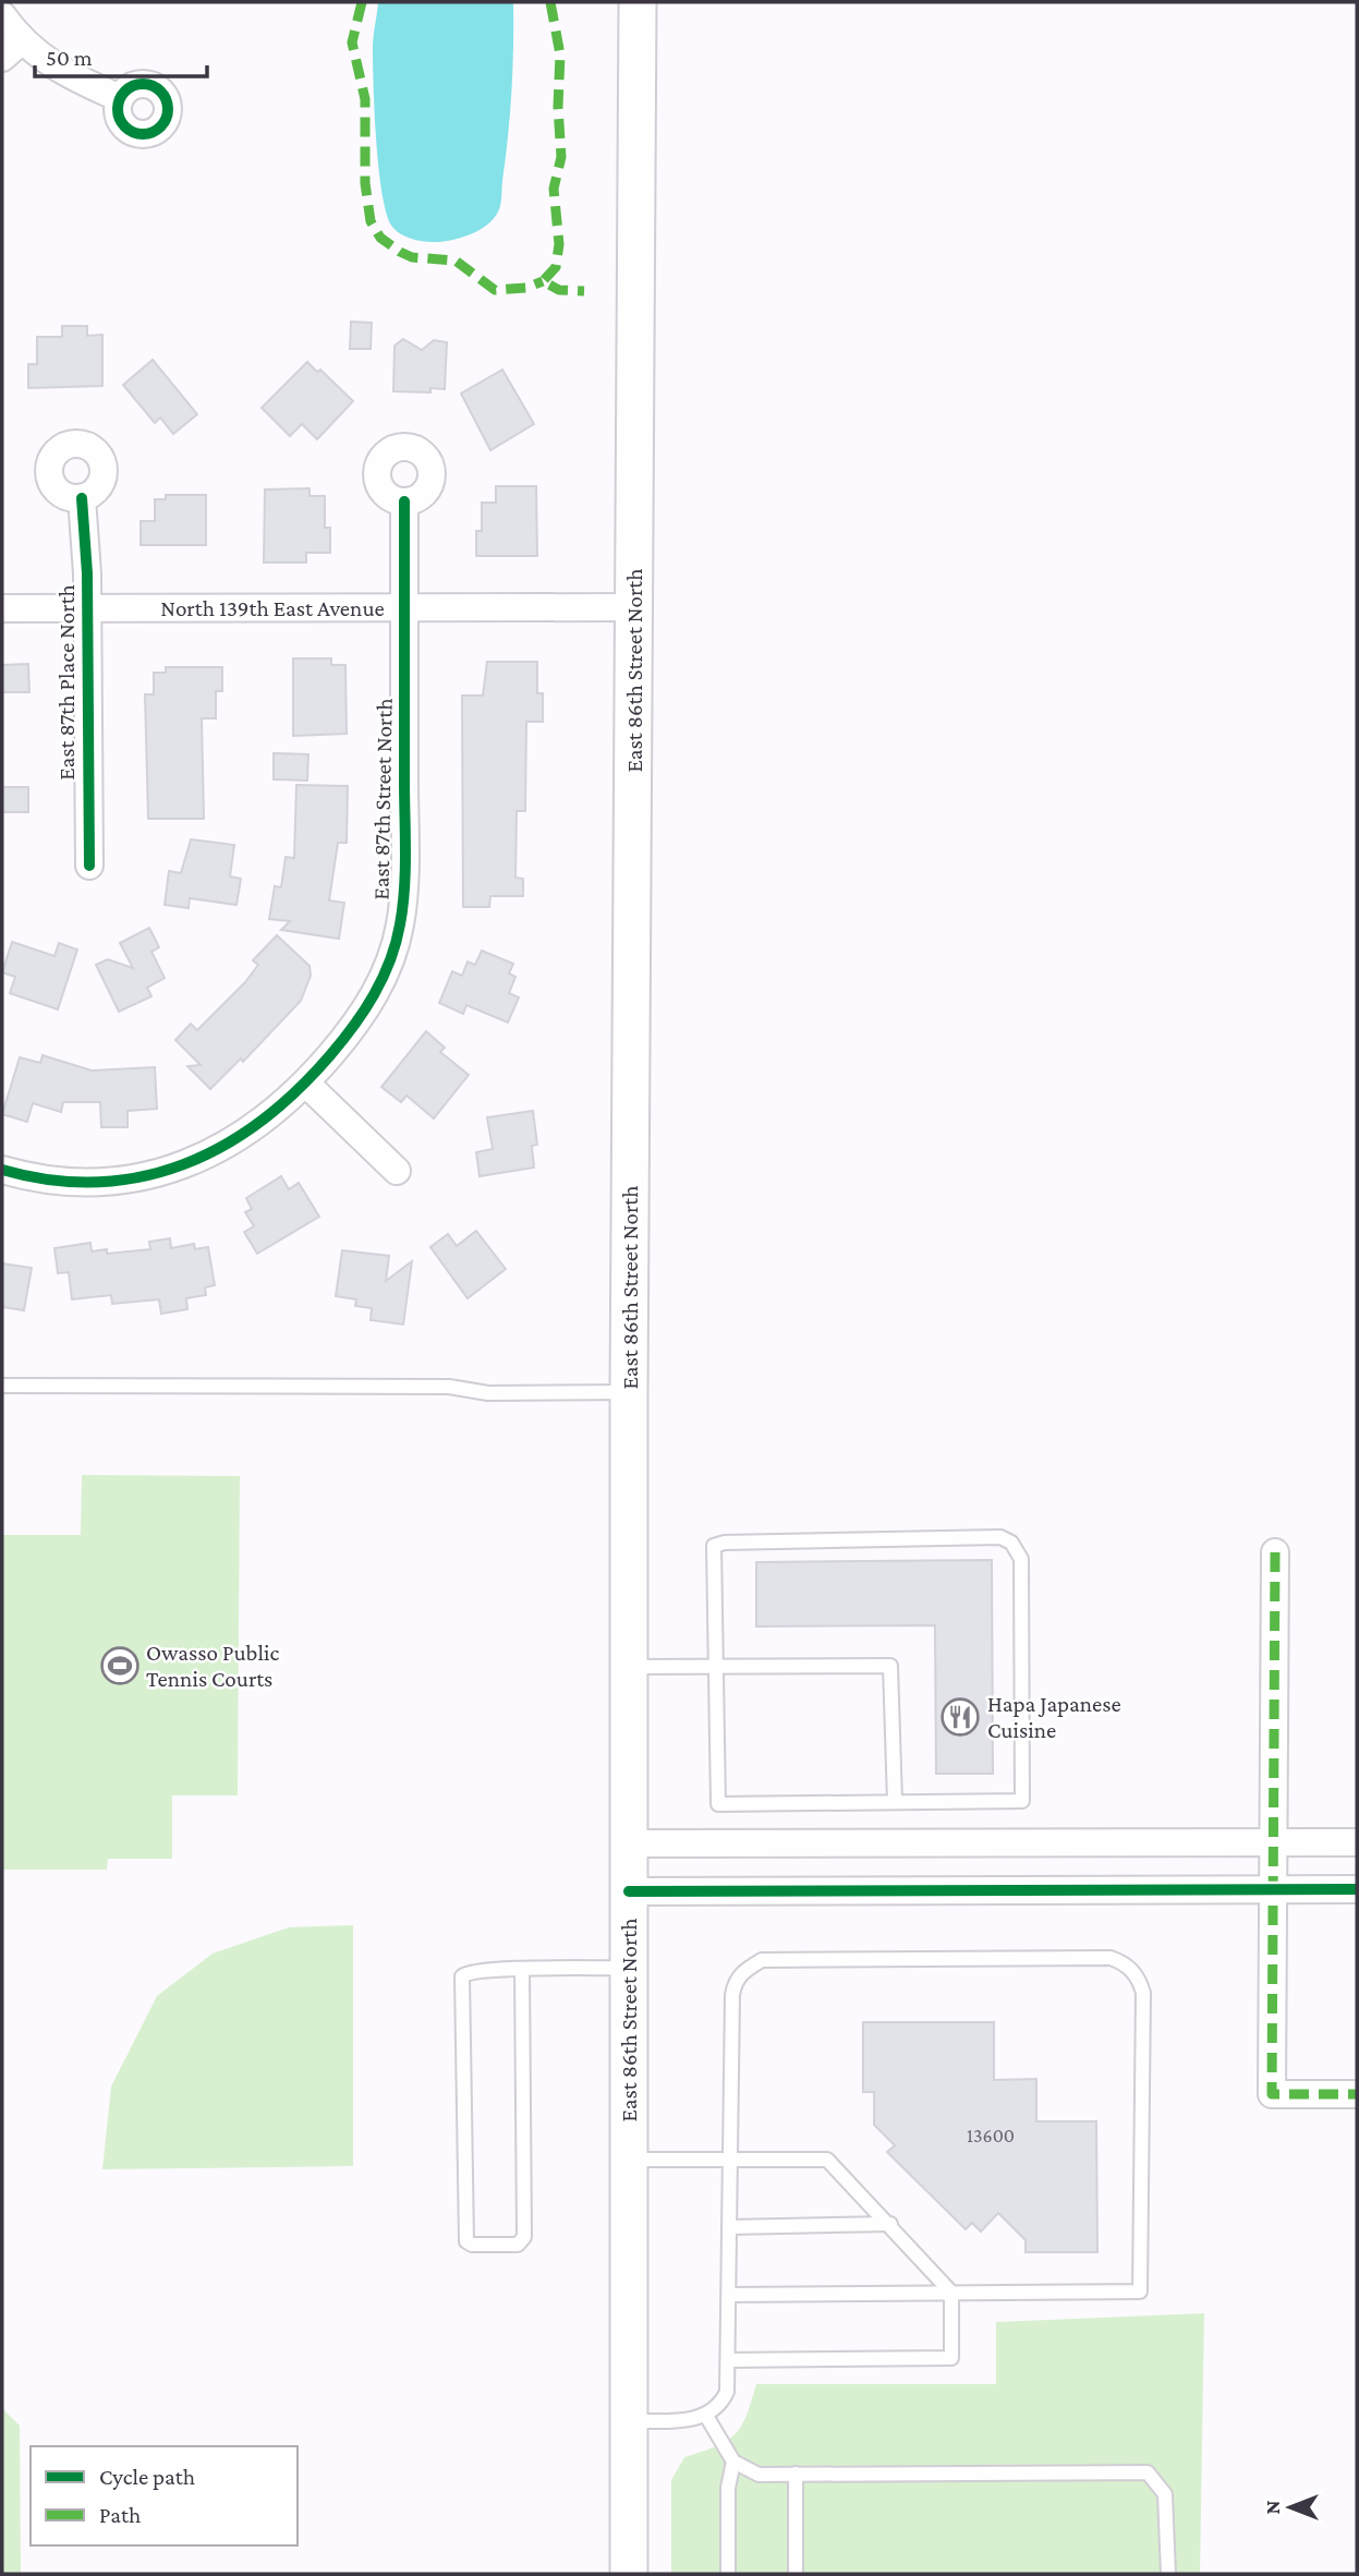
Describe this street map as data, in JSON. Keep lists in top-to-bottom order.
{
  "streets": {
    "main road": ["East 86th Street North"],
    "street": ["North 139th East Avenue", "East 87th Place North", "East 87th Street North"]
  },
  "crossings": [
    ["North 139th East Avenue", "East 86th Street North"],
    ["North 139th East Avenue", "East 87th Place North"],
    ["North 139th East Avenue", "East 87th Street North"]
  ],
  "places": {
    "sports": ["Owasso Public Tennis Courts"],
    "restaurant": ["Hapa Japanese Cuisine"]
  },
  "house_numbers": ["13600"],
  "legend": ["Cycle path", "Path"],
  "scale_bar": "50 m",
  "north": "left"
}
